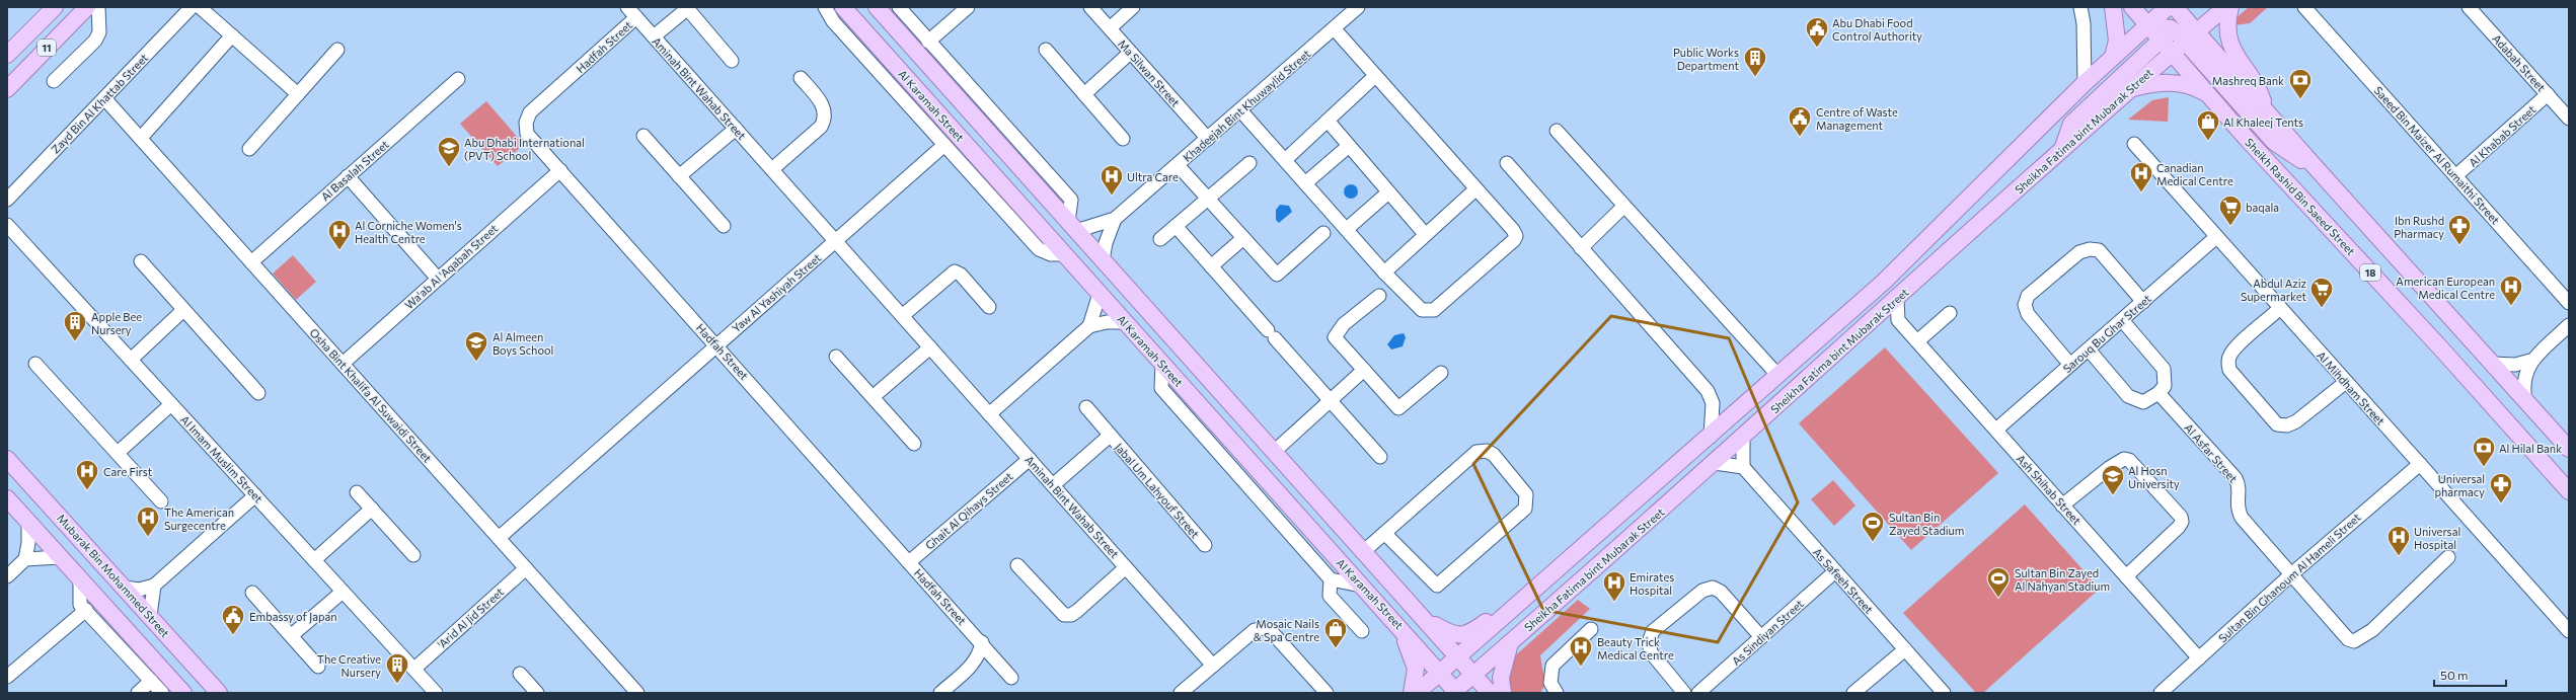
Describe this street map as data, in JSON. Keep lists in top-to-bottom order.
{
  "streets": {
    "main road": [
      "11",
      "Al Karamah Street",
      "Sheikha Fatima bint Mubarak Street",
      "Sheikh Rashid Bin Saeed Street",
      "18",
      "Mubarak Bin Mohammed Street"
    ],
    "street": [
      "Hadfah Street",
      "Adabah Street",
      "Ma Silwan Street",
      "Aminah Bint Wahab Street",
      "Zayd Bin Al Khattab Street",
      "Khadeejah Bint Khuwaylid Street",
      "Al Khabab Street",
      "Saeed Bin Maizer Al Rumaithi Street",
      "Al Basalah Street",
      "Wa'ab Al 'Aqabah Street",
      "Yaw Al Yashiyah Street",
      "Sarouq Bu Ghar Street",
      "Al Mihdham Street",
      "Osha Bint Khalifa Al Suwaidi Street",
      "Al Asfar Street",
      "Al Imam Muslim Street",
      "Ash Shihab Street",
      "Jabal Um Lahyouf Street",
      "Ghait Al Qihays Street",
      "Sultan Bin Ghanoum Al Hameli Street",
      "As Safeeh Street",
      "'Arid Al Jid Street",
      "As Sindiyan Street"
    ]
  },
  "crossings": [
    ["Hadfah Street", "Aminah Bint Wahab Street"],
    ["Hadfah Street", "Wa'ab Al 'Aqabah Street"],
    ["Hadfah Street", "Yaw Al Yashiyah Street"],
    ["Hadfah Street", "Ghait Al Qihays Street"],
    ["Adabah Street", "Al Khabab Street"],
    ["Ma Silwan Street", "Khadeejah Bint Khuwaylid Street"],
    ["Aminah Bint Wahab Street", "Yaw Al Yashiyah Street"],
    ["Aminah Bint Wahab Street", "Jabal Um Lahyouf Street"],
    ["Aminah Bint Wahab Street", "Ghait Al Qihays Street"],
    ["Zayd Bin Al Khattab Street", "Osha Bint Khalifa Al Suwaidi Street"],
    ["Al Karamah Street", "Khadeejah Bint Khuwaylid Street"],
    ["Al Karamah Street", "Sheikha Fatima bint Mubarak Street"],
    ["Sheikha Fatima bint Mubarak Street", "Sheikh Rashid Bin Saeed Street"],
    ["Sheikha Fatima bint Mubarak Street", "18"],
    ["Al Khabab Street", "Saeed Bin Maizer Al Rumaithi Street"],
    ["Al Basalah Street", "Osha Bint Khalifa Al Suwaidi Street"],
    ["Wa'ab Al 'Aqabah Street", "Osha Bint Khalifa Al Suwaidi Street"],
    ["Yaw Al Yashiyah Street", "Osha Bint Khalifa Al Suwaidi Street"],
    ["Sarouq Bu Ghar Street", "Al Mihdham Street"],
    ["Sarouq Bu Ghar Street", "Ash Shihab Street"],
    ["Al Mihdham Street", "Sultan Bin Ghanoum Al Hameli Street"],
    ["Osha Bint Khalifa Al Suwaidi Street", "'Arid Al Jid Street"],
    ["Al Asfar Street", "Sultan Bin Ghanoum Al Hameli Street"],
    ["Al Imam Muslim Street", "'Arid Al Jid Street"],
    ["Ash Shihab Street", "Sultan Bin Ghanoum Al Hameli Street"],
    ["As Safeeh Street", "As Sindiyan Street"]
  ],
  "places": {
    "public building": ["Abu Dhabi Food Control Authority", "Centre of Waste Management", "Embassy of Japan"],
    "building": ["Public Works Department", "Apple Bee Nursery", "The Creative Nursery"],
    "bank": ["Mashreq Bank", "Al Hilal Bank"],
    "shop": ["Al Khaleej Tents", "Mosaic Nails & Spa Centre"],
    "school or university": ["Abu Dhabi International (PVT) School", "Al Almeen Boys School", "Al Hosn University"],
    "hospital": [
      "Canadian Medical Centre",
      "Ultra Care",
      "Al Corniche Women's Health Centre",
      "American European Medical Centre",
      "Care First",
      "The American Surgecentre",
      "Universal Hospital",
      "Emirates Hospital",
      "Beauty Trick Medical Centre"
    ],
    "supermarket": ["baqala", "Abdul Aziz Supermarket"],
    "pharmacy": ["Ibn Rushd Pharmacy", "Universal pharmacy"],
    "sports": ["Sultan Bin Zayed Stadium", "Sultan Bin Zayed Al Nahyan Stadium"]
  },
  "scale_bar": "50 m"
}
